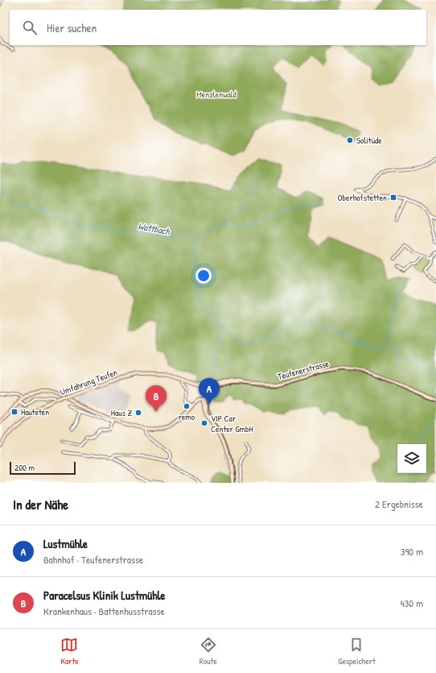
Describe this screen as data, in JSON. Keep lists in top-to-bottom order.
{
  "streets": {
    "main road": ["Teufenerstrasse", "Umfahrung Teufen"]
  },
  "crossings": [
    ["Teufenerstrasse", "Umfahrung Teufen"]
  ],
  "water": ["Wattbach"],
  "parks": ["Menzlenwald"],
  "places": {
    "other": [
      "Solitüde",
      "remo",
      "Haus Z",
      "VIP Car Center GmbH"
    ],
    "transit": ["Oberhofstetten", "Hauteten"]
  },
  "scale_bar": "200 m",
  "page": {
    "search": "Hier suchen",
    "pins": ["A", "B"],
    "scale": "200 m",
    "heading": ["In der Nähe", "2 Ergebnisse"],
    "list": [
      {
        "mark": "A",
        "name": "Lustmühle",
        "note": "Bahnhof · Teufenerstrasse",
        "value": "390 m"
      },
      {
        "mark": "B",
        "name": "Paracelsus Klinik Lustmühle",
        "note": "Krankenhaus · Battenhusstrasse",
        "value": "430 m"
      }
    ],
    "nav": ["Karte", "Route", "Gespeichert"]
  }
}
